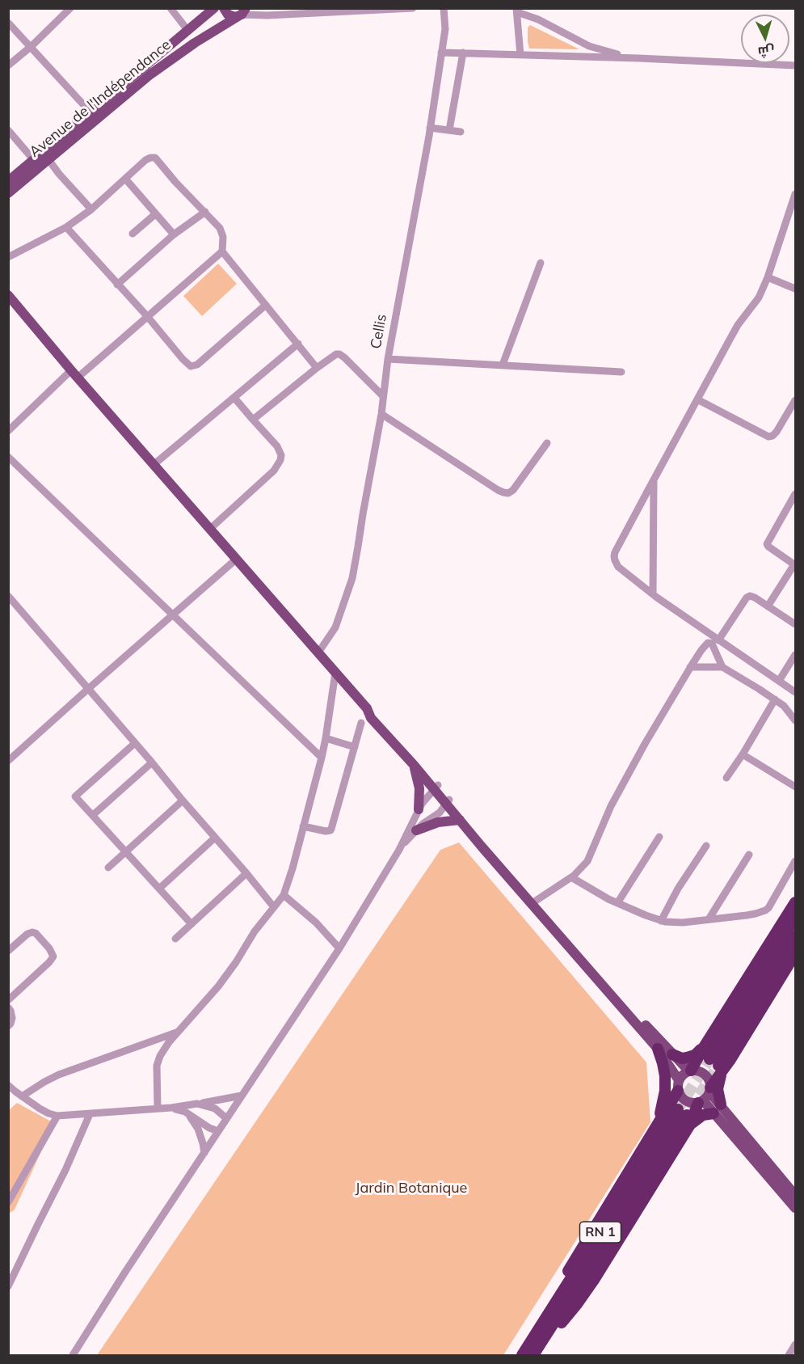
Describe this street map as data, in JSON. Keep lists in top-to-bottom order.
{
  "streets": {
    "highway": ["RN 1"],
    "main road": ["Avenue de l'Indépendance"],
    "street": ["Cellis"]
  },
  "parks": ["Jardin Botanique"],
  "north": "bottom"
}
